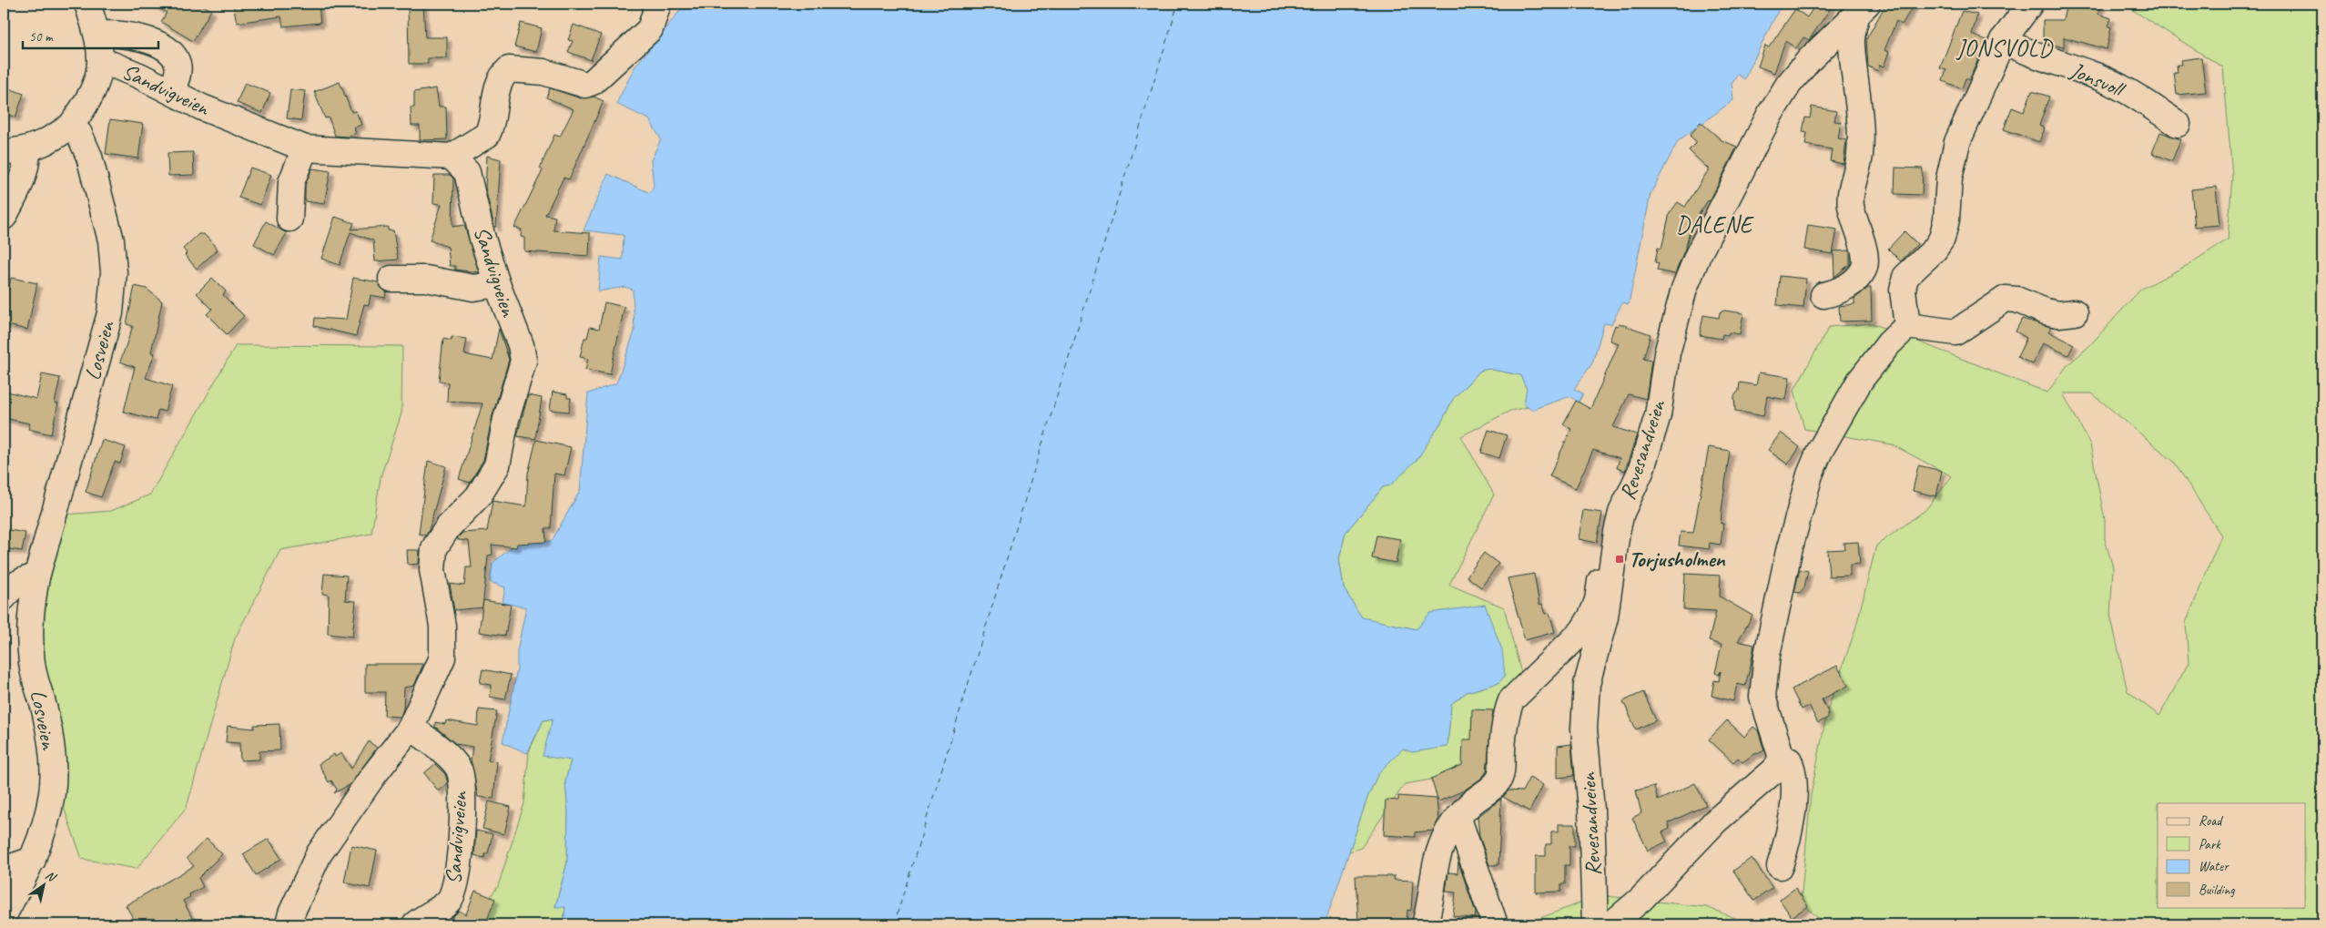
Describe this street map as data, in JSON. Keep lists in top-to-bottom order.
{
  "streets": {
    "street": [
      "Jonsvoll",
      "Sandvigveien",
      "Losveien",
      "Revesandveien"
    ]
  },
  "crossings": [
    ["Sandvigveien", "Losveien"]
  ],
  "districts": ["JONSVOLD", "DALENE"],
  "places": {
    "transit": ["Torjusholmen"]
  },
  "legend": [
    "Road",
    "Park",
    "Water",
    "Building"
  ],
  "scale_bar": "50 m",
  "north": "top right"
}
